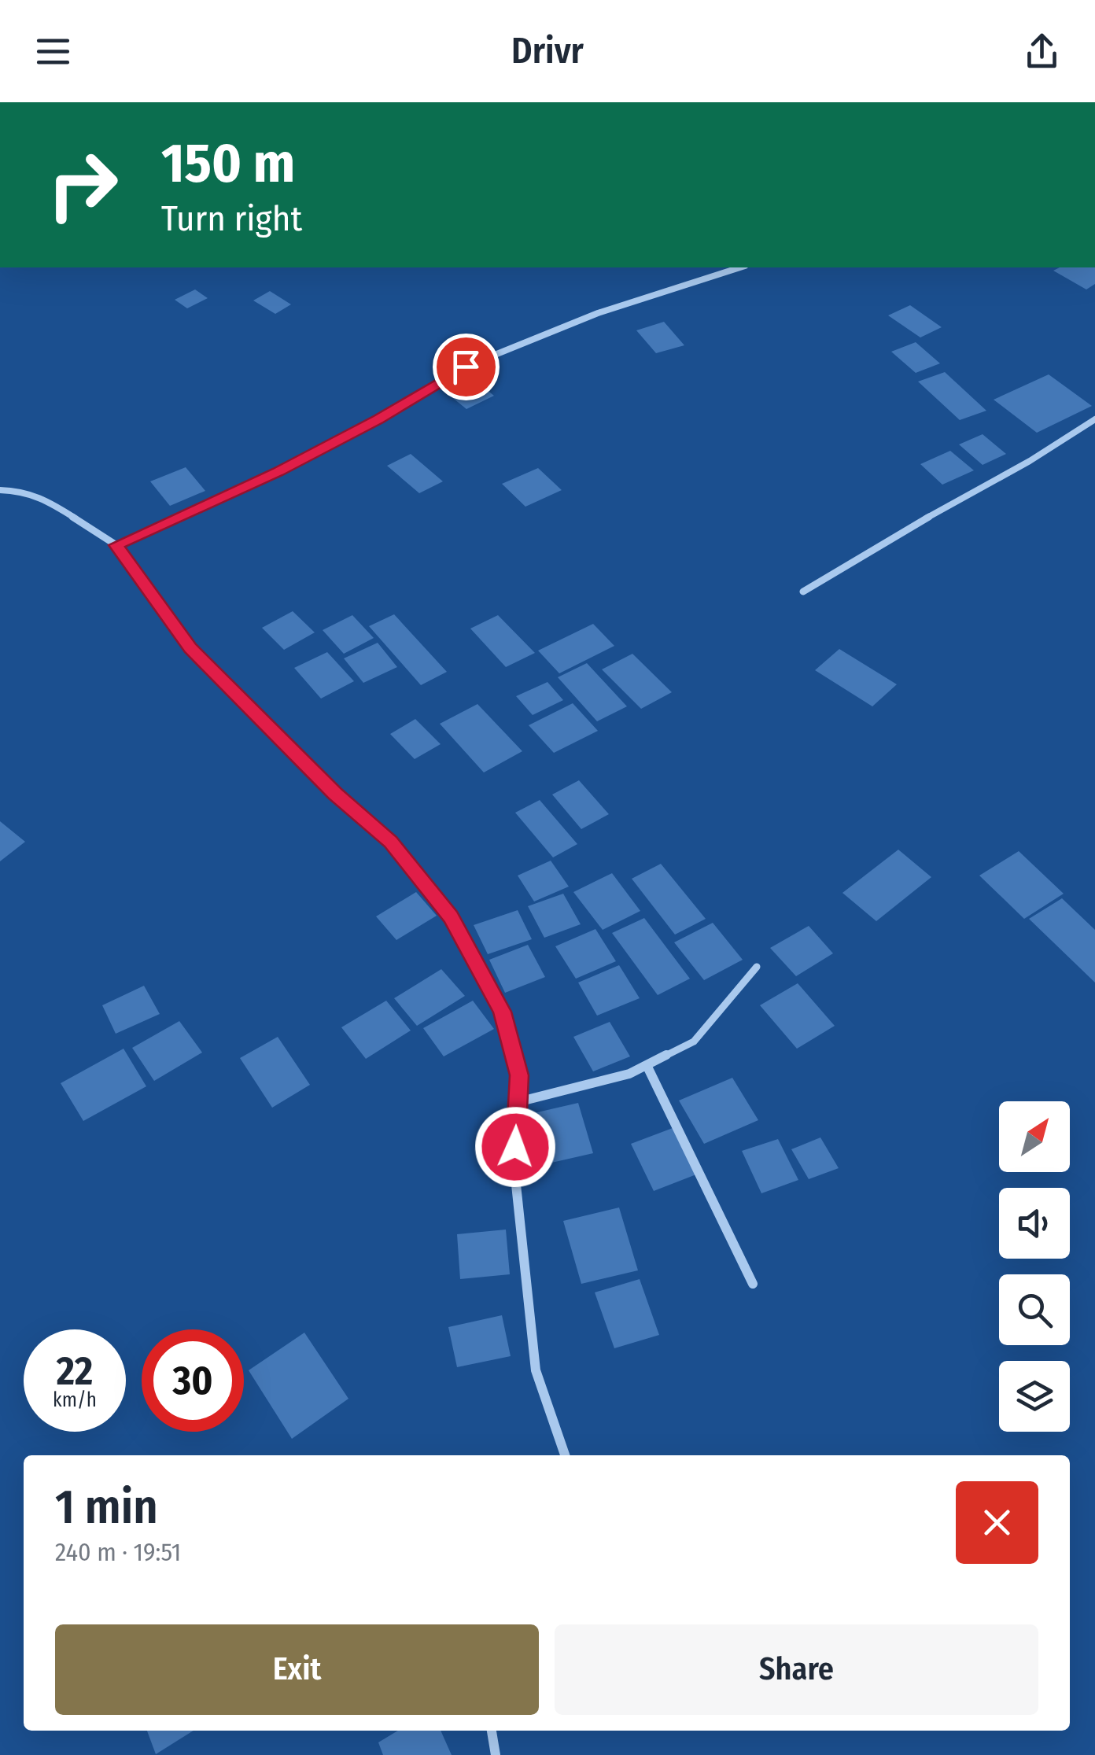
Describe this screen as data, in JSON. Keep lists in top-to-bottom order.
{
  "north": "top right",
  "page": {
    "header": "Drivr",
    "turn": ["150 m", "Turn right"],
    "speed": "22 km/h",
    "limit": "30",
    "heading": ["1 min", "240 m · 19:51"],
    "buttons": ["Exit", "Share"]
  }
}
